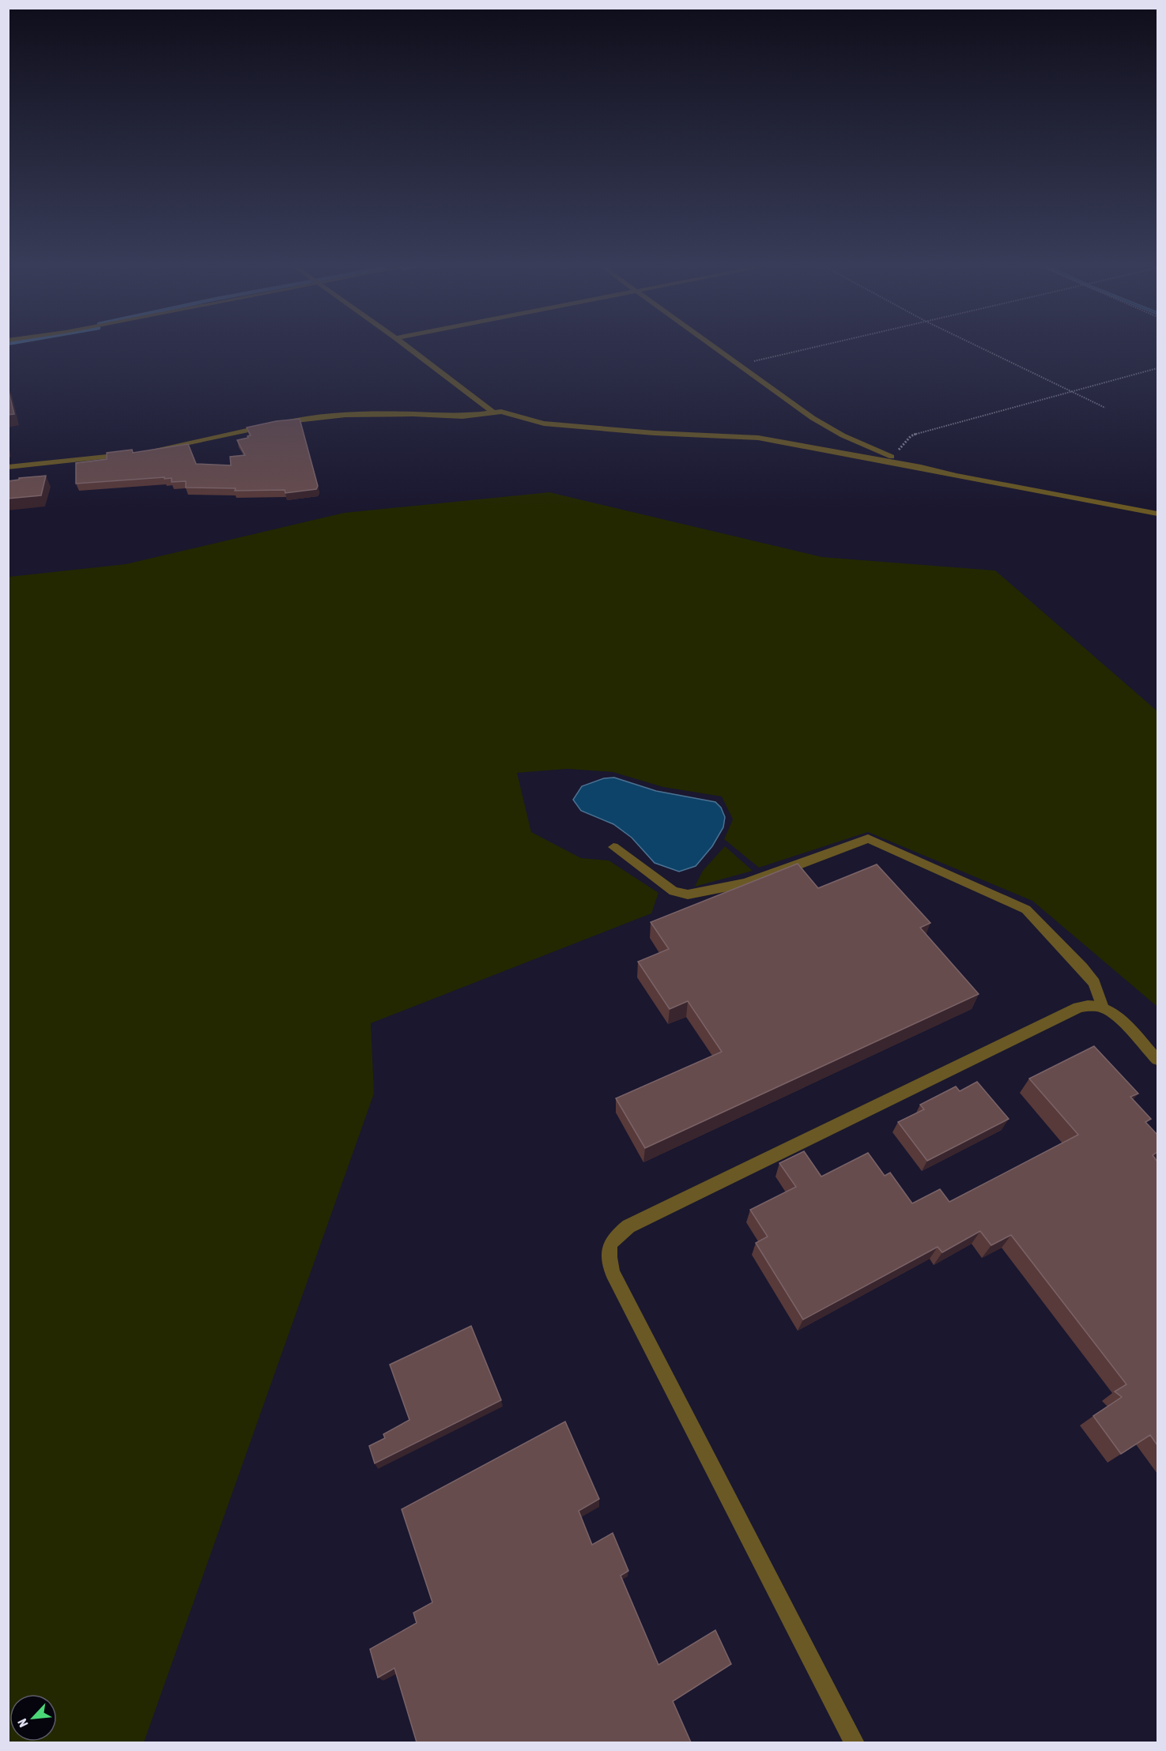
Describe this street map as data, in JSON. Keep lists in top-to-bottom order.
{
  "north": "bottom left"
}
